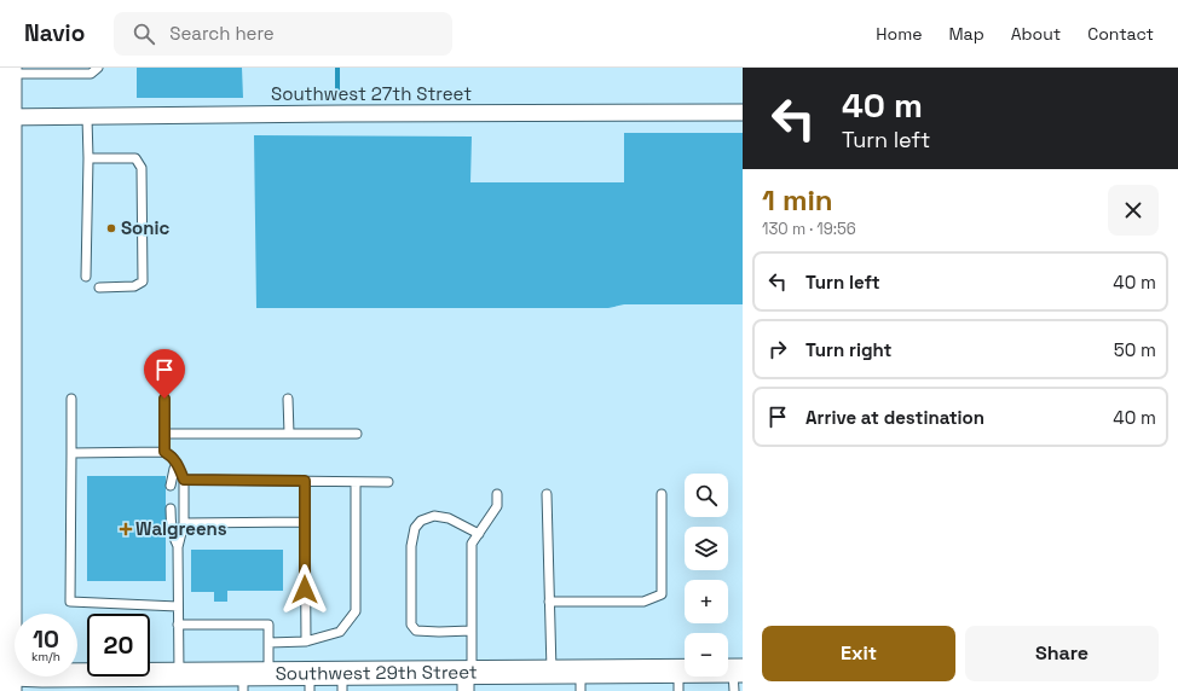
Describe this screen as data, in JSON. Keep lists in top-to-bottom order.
{
  "streets": {
    "main road": ["Southwest 29th Street"],
    "street": ["Southwest 27th Street"]
  },
  "places": {
    "other": ["Sonic"],
    "health": ["Walgreens"]
  },
  "page": {
    "header": "Navio",
    "search": "Search here",
    "nav": [
      "Home",
      "Map",
      "About",
      "Contact"
    ],
    "turn": ["40 m", "Turn left"],
    "heading": ["1 min", "130 m · 19:56"],
    "list": [
      {
        "name": "Turn left",
        "value": "40 m"
      },
      {
        "name": "Turn right",
        "value": "50 m"
      },
      {
        "name": "Arrive at destination",
        "value": "40 m"
      }
    ],
    "map_buttons": ["+", "−"],
    "speed": "10 km/h",
    "limit": "20",
    "buttons": ["Exit", "Share"]
  }
}
